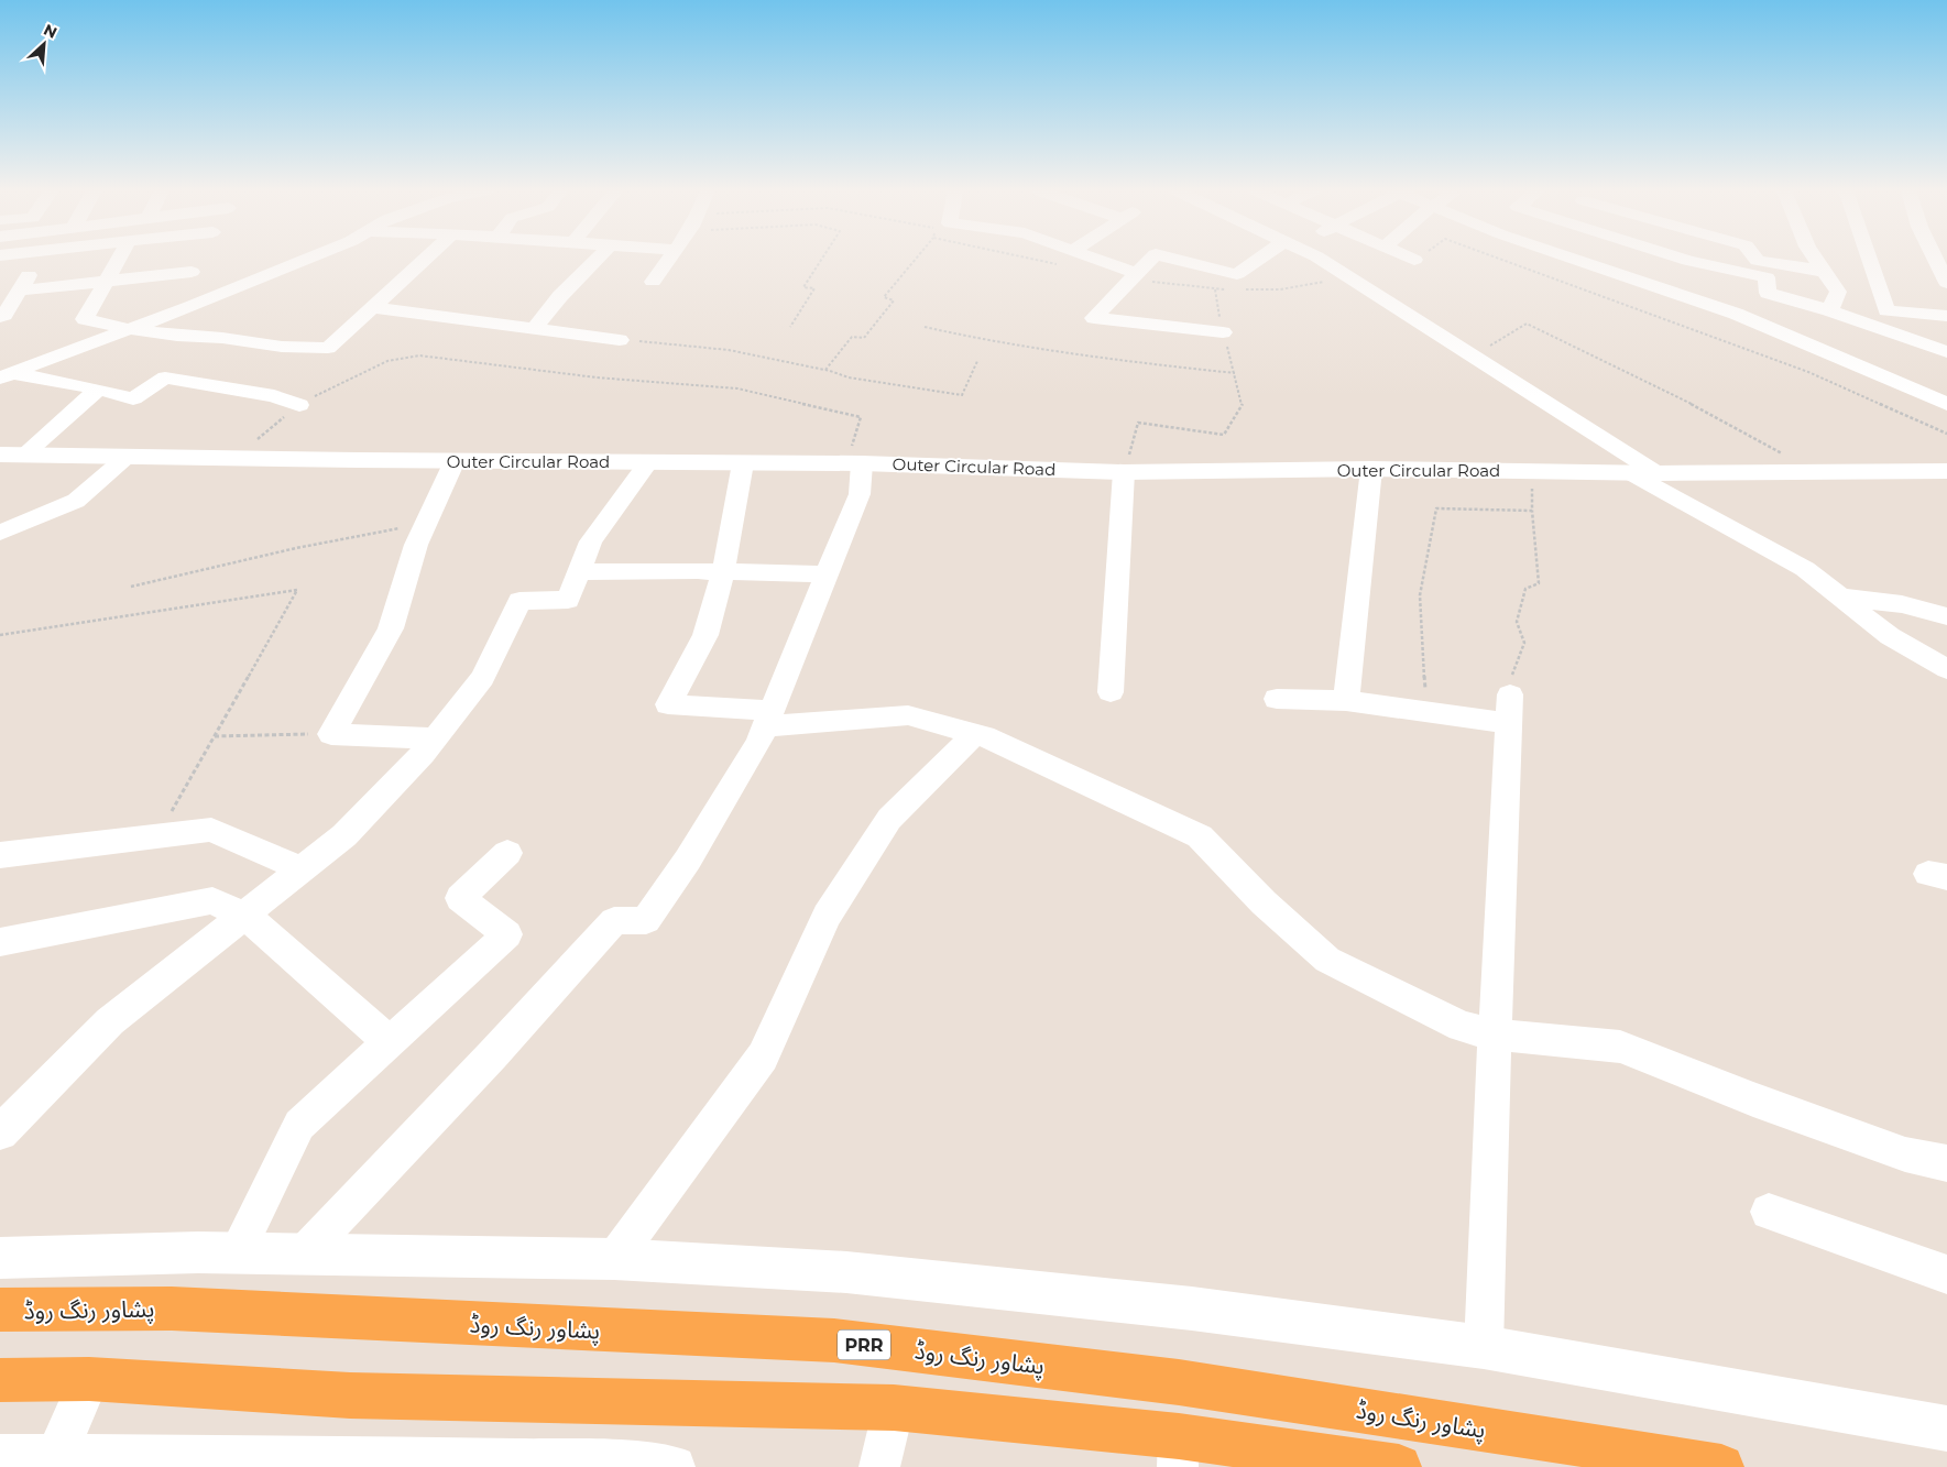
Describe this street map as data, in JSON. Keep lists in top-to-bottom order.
{
  "streets": {
    "highway": ["پشاور رنگ روڈ", "PRR"],
    "street": ["Outer Circular Road"]
  },
  "north": "top right"
}
